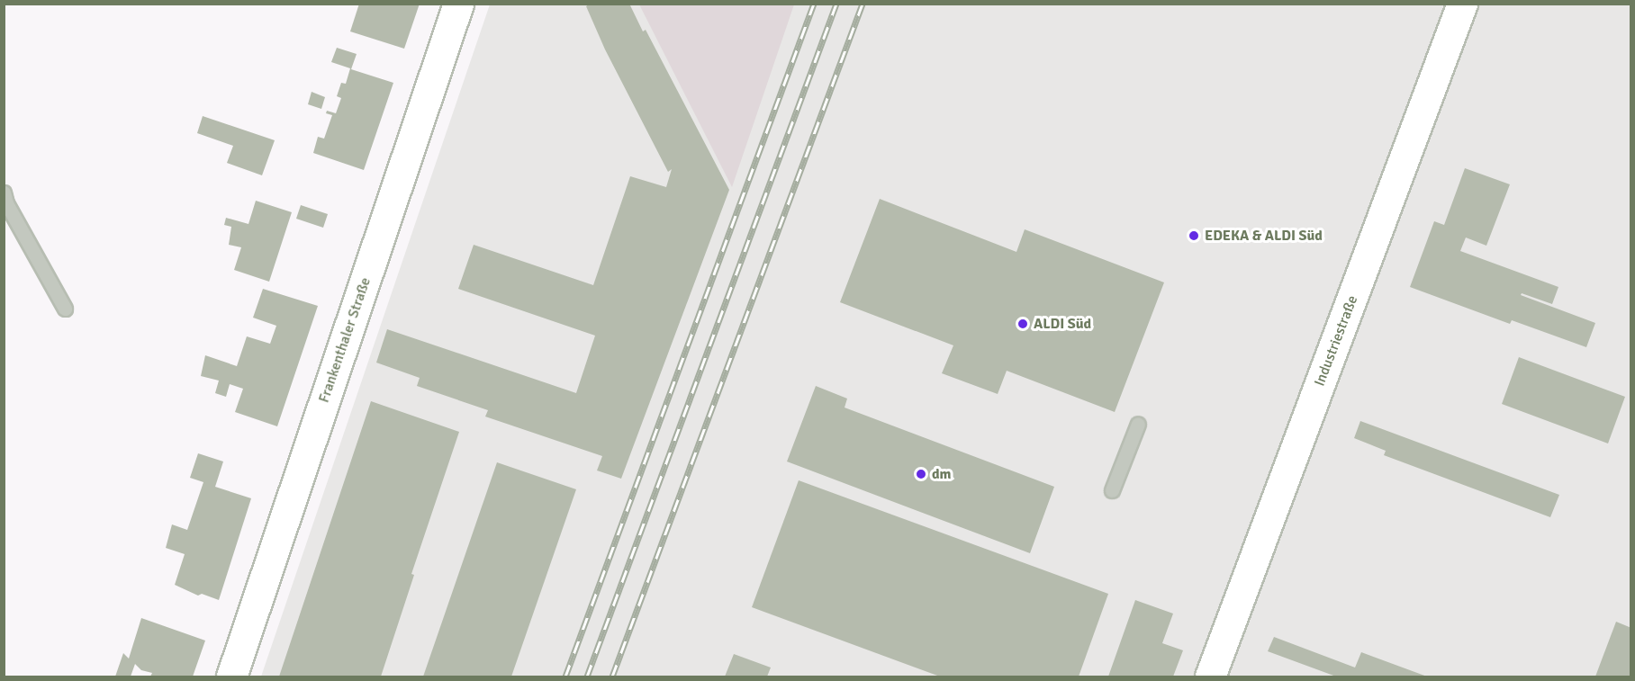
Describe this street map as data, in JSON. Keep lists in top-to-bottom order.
{
  "streets": {
    "street": ["Frankenthaler Straße", "Industriestraße"]
  },
  "places": ["EDEKA & ALDI Süd", "ALDI Süd", "dm"]
}
